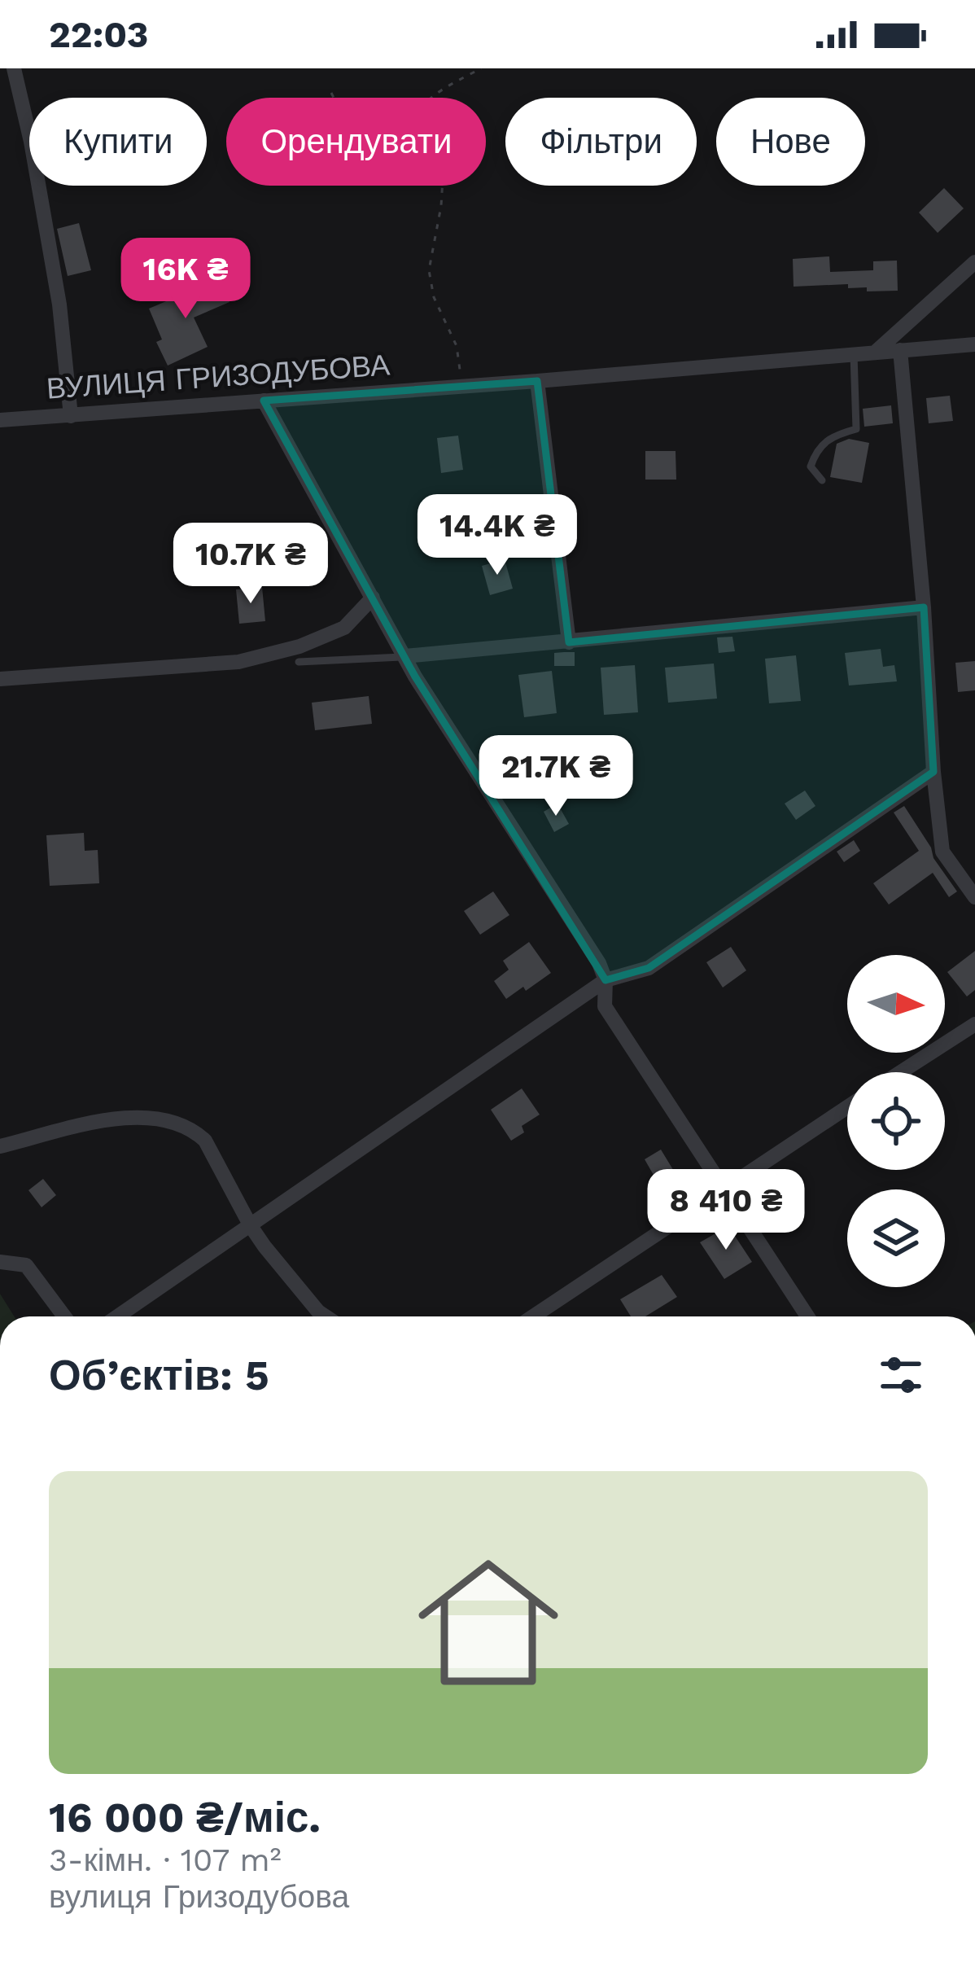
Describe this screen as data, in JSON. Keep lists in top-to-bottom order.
{
  "streets": {
    "street": ["ВУЛИЦЯ ГРИЗОДУБОВА"]
  },
  "north": "right",
  "page": {
    "status": "22:03",
    "chip": [
      "Купити",
      "Орендувати",
      "Фільтри",
      "Нове"
    ],
    "price": [
      "16K ₴",
      "14.4K ₴",
      "10.7K ₴",
      "21.7K ₴",
      "8 410 ₴"
    ],
    "heading": "Об’єктів: 5",
    "list": [
      {
        "name": "16 000 ₴/міс.",
        "note": "3-кімн. · 107 m² · вулиця Гризодубова"
      }
    ]
  }
}
